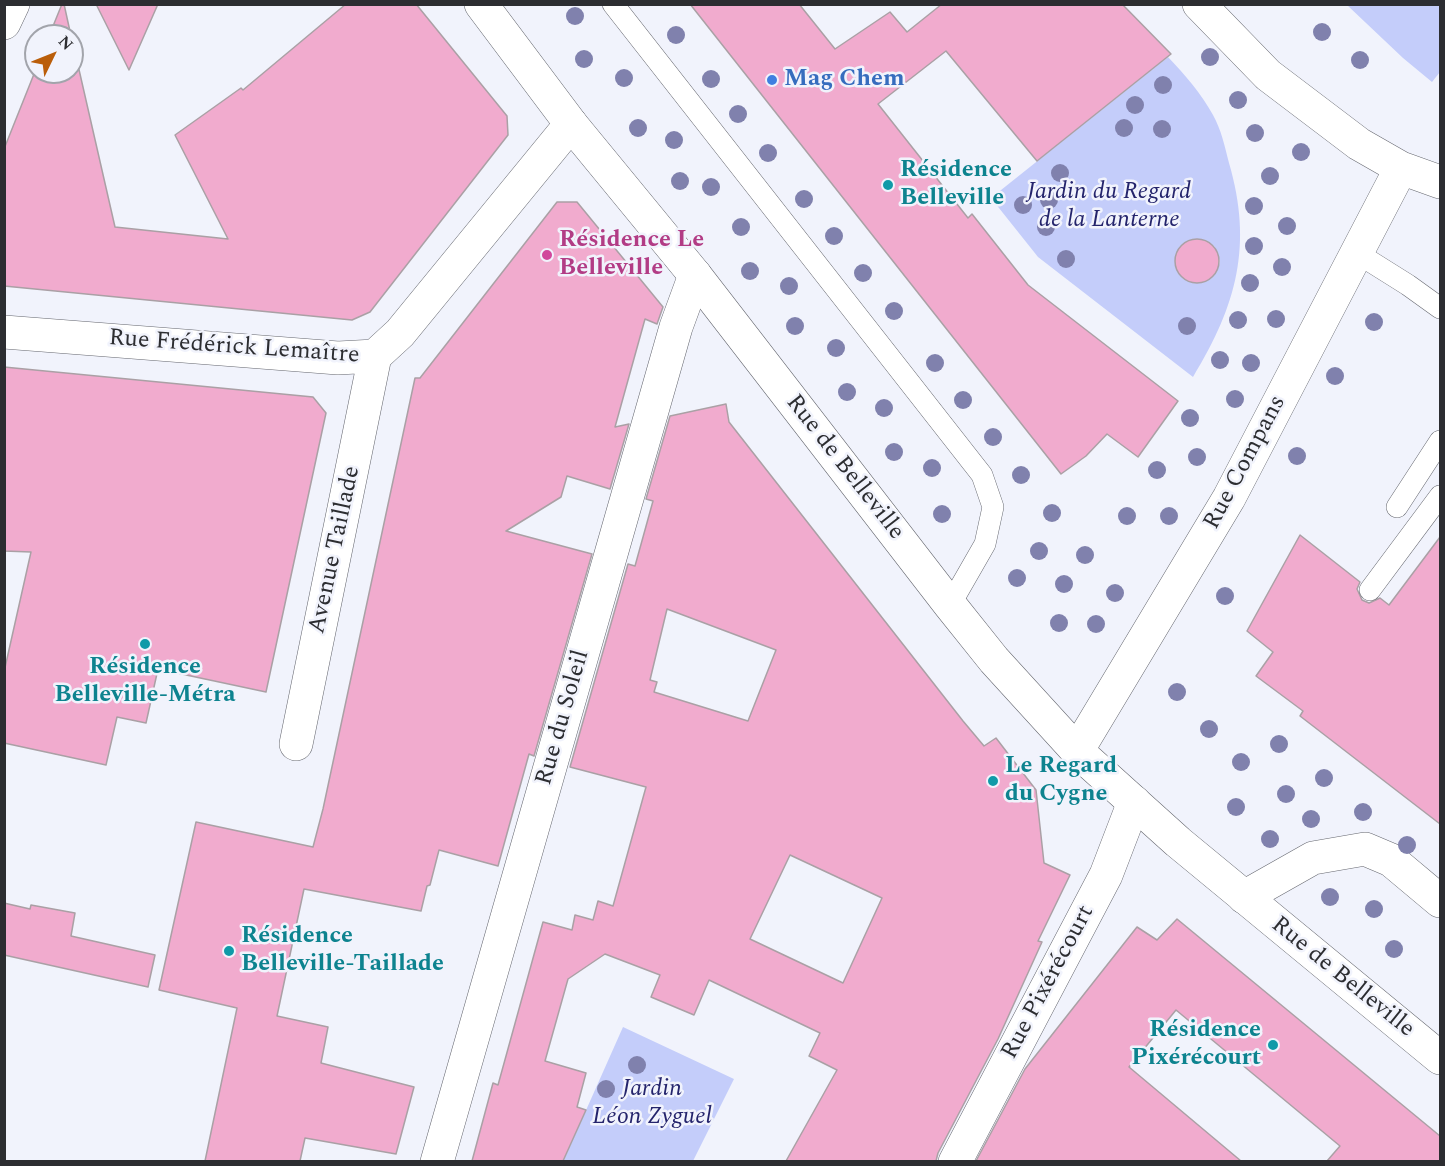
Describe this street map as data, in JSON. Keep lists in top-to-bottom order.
{
  "streets": {
    "street": [
      "Rue Frédérick Lemaître",
      "Rue Compans",
      "Rue de Belleville",
      "Avenue Taillade",
      "Rue du Soleil",
      "Rue Pixérécourt"
    ]
  },
  "crossings": [
    ["Rue Frédérick Lemaître", "Rue de Belleville"],
    ["Rue Frédérick Lemaître", "Avenue Taillade"],
    ["Rue Compans", "Rue de Belleville"],
    ["Rue de Belleville", "Rue du Soleil"],
    ["Rue de Belleville", "Rue Pixérécourt"]
  ],
  "parks": ["Jardin du Regard de la Lanterne", "Jardin Léon Zyguel"],
  "places": [
    "Mag Chem",
    "Résidence Belleville",
    "Résidence Le Belleville",
    "Résidence Belleville-Métra",
    "Le Regard du Cygne",
    "Résidence Belleville-Taillade",
    "Résidence Pixérécourt"
  ],
  "north": "top right"
}
